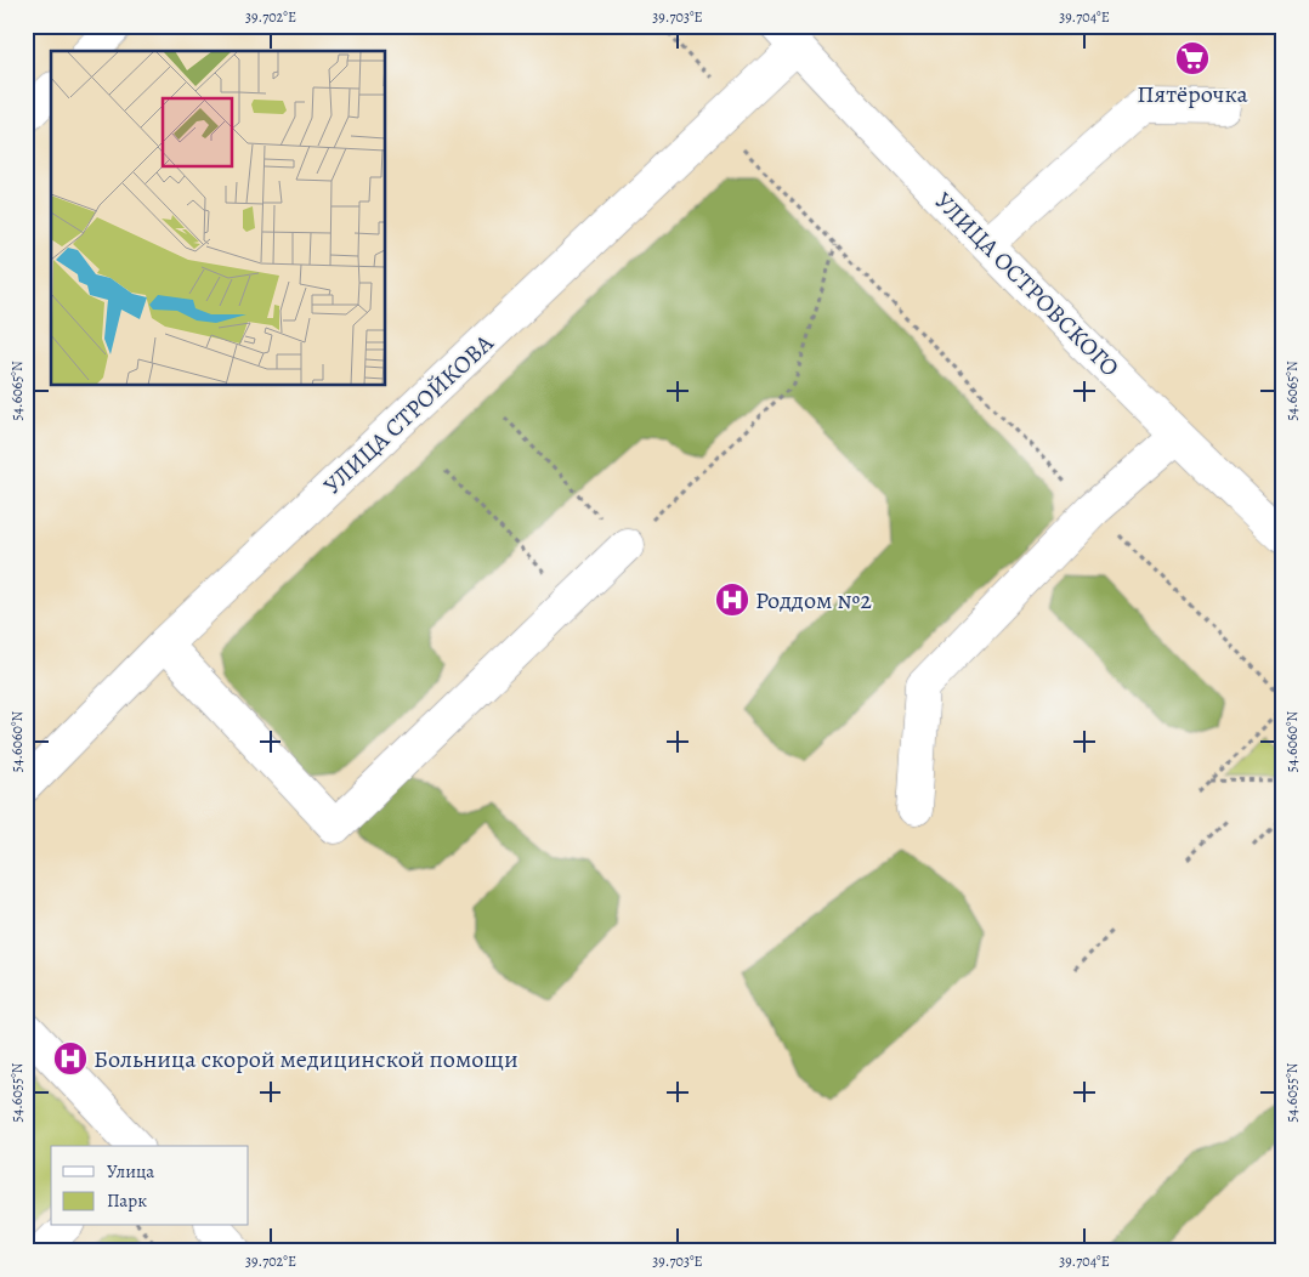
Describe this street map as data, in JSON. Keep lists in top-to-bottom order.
{
  "streets": {
    "street": ["УЛИЦА ОСТРОВСКОГО", "УЛИЦА СТРОЙКОВА"]
  },
  "crossings": [
    ["УЛИЦА ОСТРОВСКОГО", "УЛИЦА СТРОЙКОВА"]
  ],
  "places": {
    "supermarket": ["Пятёрочка"],
    "hospital": ["Роддом №2", "Больница скорой медицинской помощи"]
  },
  "legend": ["Улица", "Парк"],
  "coordinates": [
    "39.702°E",
    "39.703°E",
    "39.704°E",
    "54.6065°N",
    "54.6060°N",
    "54.6055°N"
  ]
}
